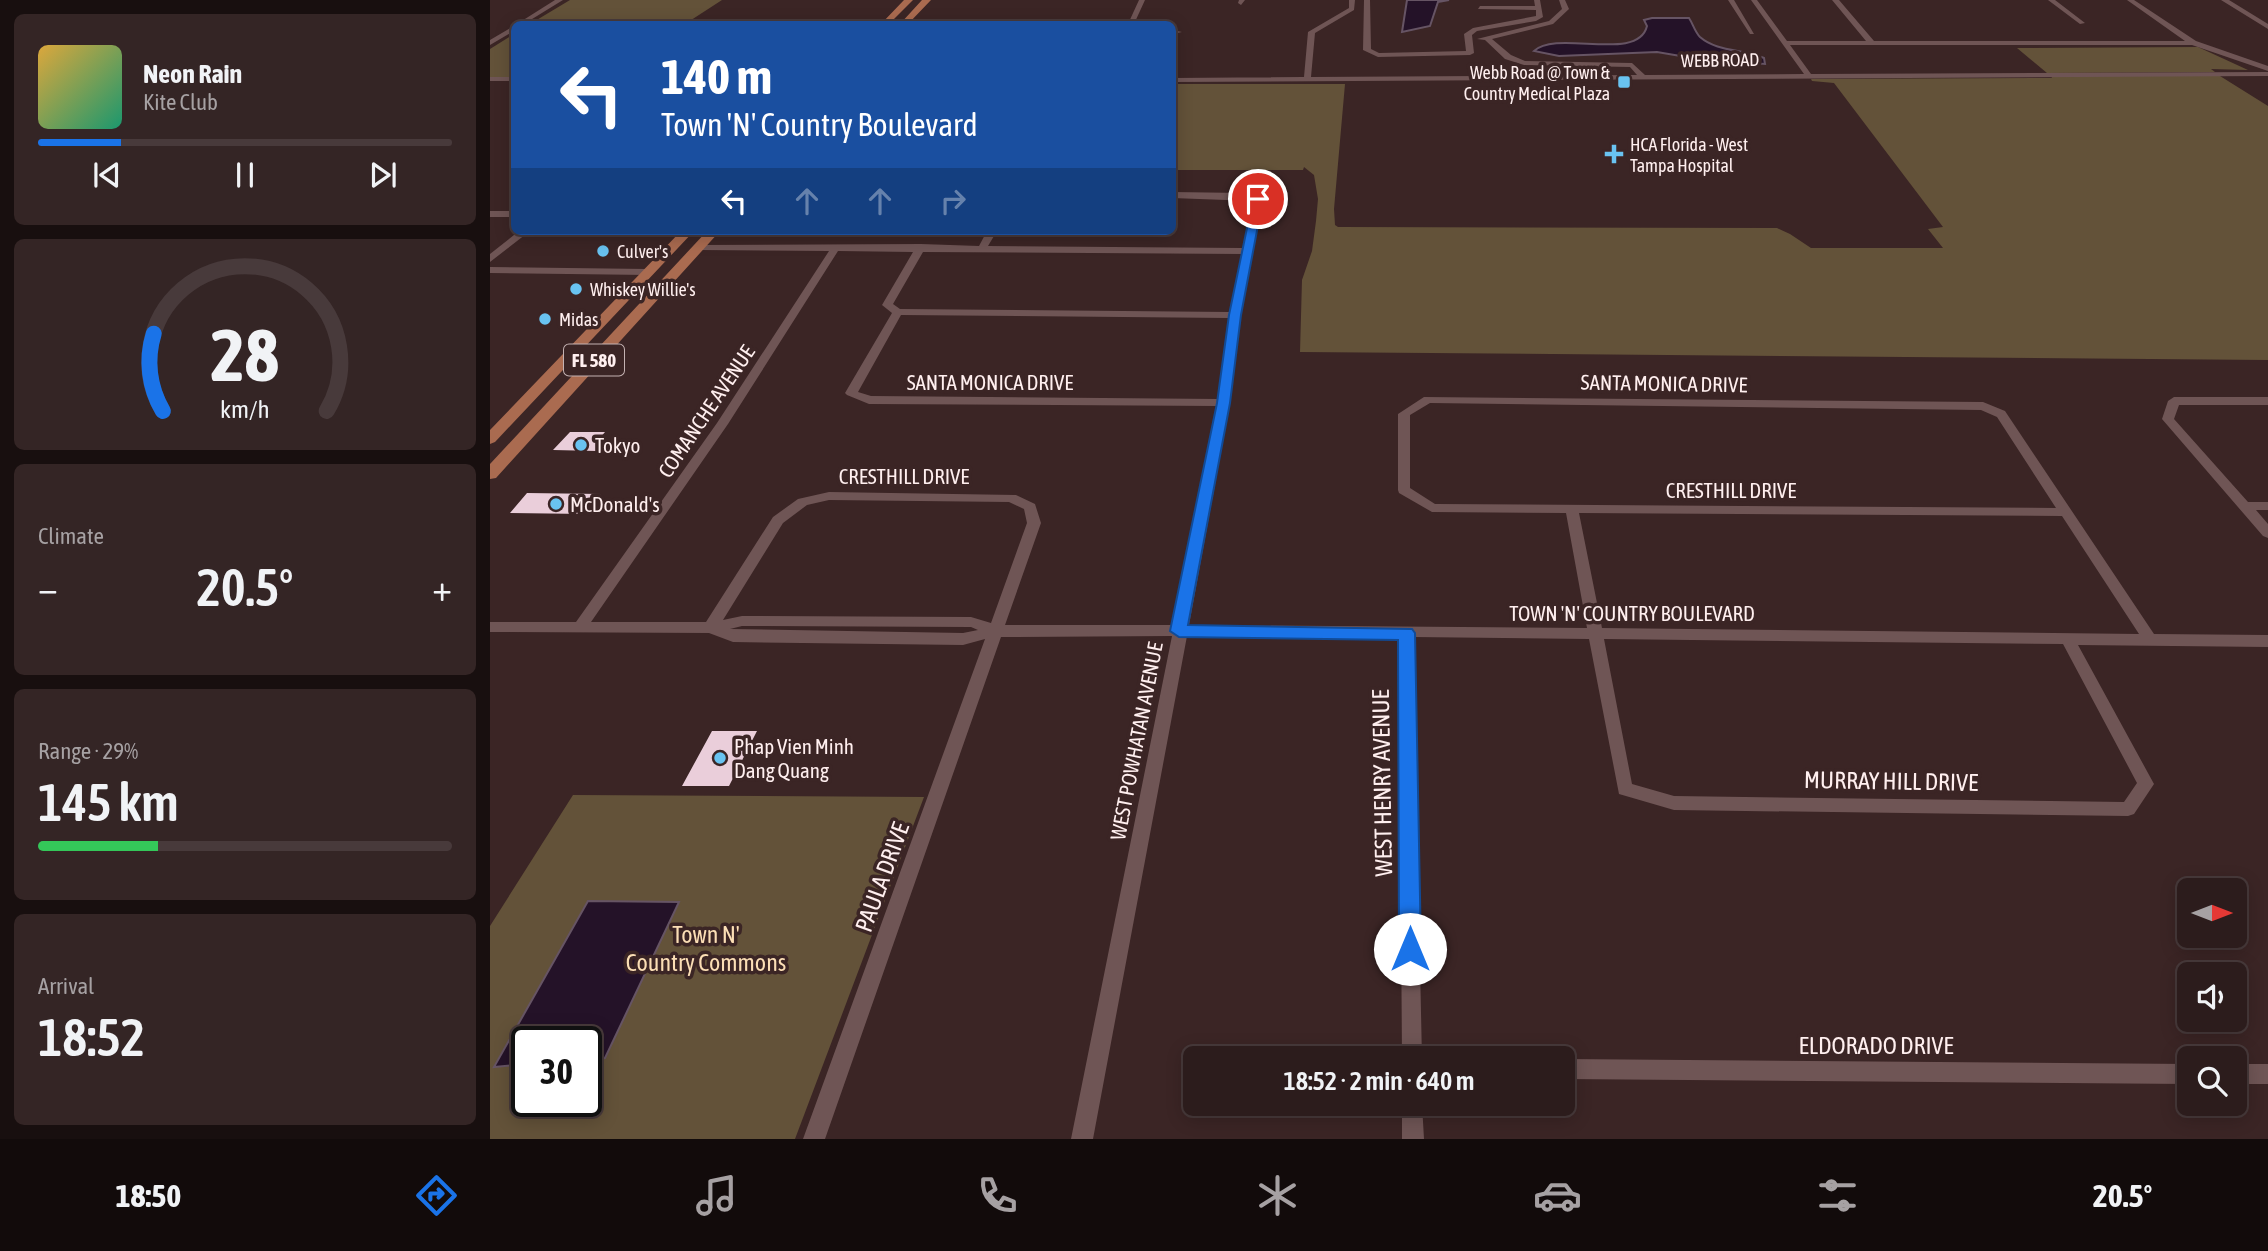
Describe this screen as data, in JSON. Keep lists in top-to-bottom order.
{
  "streets": {
    "main road": ["FL 580"],
    "street": [
      "WEBB ROAD",
      "SANTA MONICA DRIVE",
      "COMANCHE AVENUE",
      "CRESTHILL DRIVE",
      "TOWN 'N' COUNTRY BOULEVARD",
      "WEST POWHATAN AVENUE",
      "MURRAY HILL DRIVE",
      "WEST HENRY AVENUE",
      "PAULA DRIVE",
      "ELDORADO DRIVE"
    ]
  },
  "crossings": [
    ["SANTA MONICA DRIVE", "CRESTHILL DRIVE"],
    ["SANTA MONICA DRIVE", "WEST POWHATAN AVENUE"],
    ["COMANCHE AVENUE", "TOWN 'N' COUNTRY BOULEVARD"],
    ["CRESTHILL DRIVE", "TOWN 'N' COUNTRY BOULEVARD"],
    ["CRESTHILL DRIVE", "PAULA DRIVE"],
    ["TOWN 'N' COUNTRY BOULEVARD", "WEST POWHATAN AVENUE"],
    ["TOWN 'N' COUNTRY BOULEVARD", "MURRAY HILL DRIVE"],
    ["TOWN 'N' COUNTRY BOULEVARD", "WEST HENRY AVENUE"],
    ["TOWN 'N' COUNTRY BOULEVARD", "PAULA DRIVE"]
  ],
  "parks": ["Town N' Country Commons"],
  "places": {
    "transit": ["Webb Road @ Town & Country Medical Plaza"],
    "health": ["HCA Florida - West Tampa Hospital"],
    "other": [
      "Culver's",
      "Whiskey Willie's",
      "Midas",
      "Tokyo",
      "McDonald's",
      "Phap Vien Minh Dang Quang"
    ]
  },
  "north": "right",
  "page": {
    "turn": ["140 m", "Town 'N' Country Boulevard"],
    "song": ["Neon Rain", "Kite Club"],
    "tile": [
      "Climate",
      ["Range · 29%", "145 km"],
      ["Arrival", "18:52"]
    ],
    "heat": ["−", "20.5°", "+"],
    "limit": "30",
    "trip": "18:52 · 2 min · 640 m",
    "tabs": ["18:50", "20.5°"],
    "gauge": ["28", "km/h"]
  }
}
